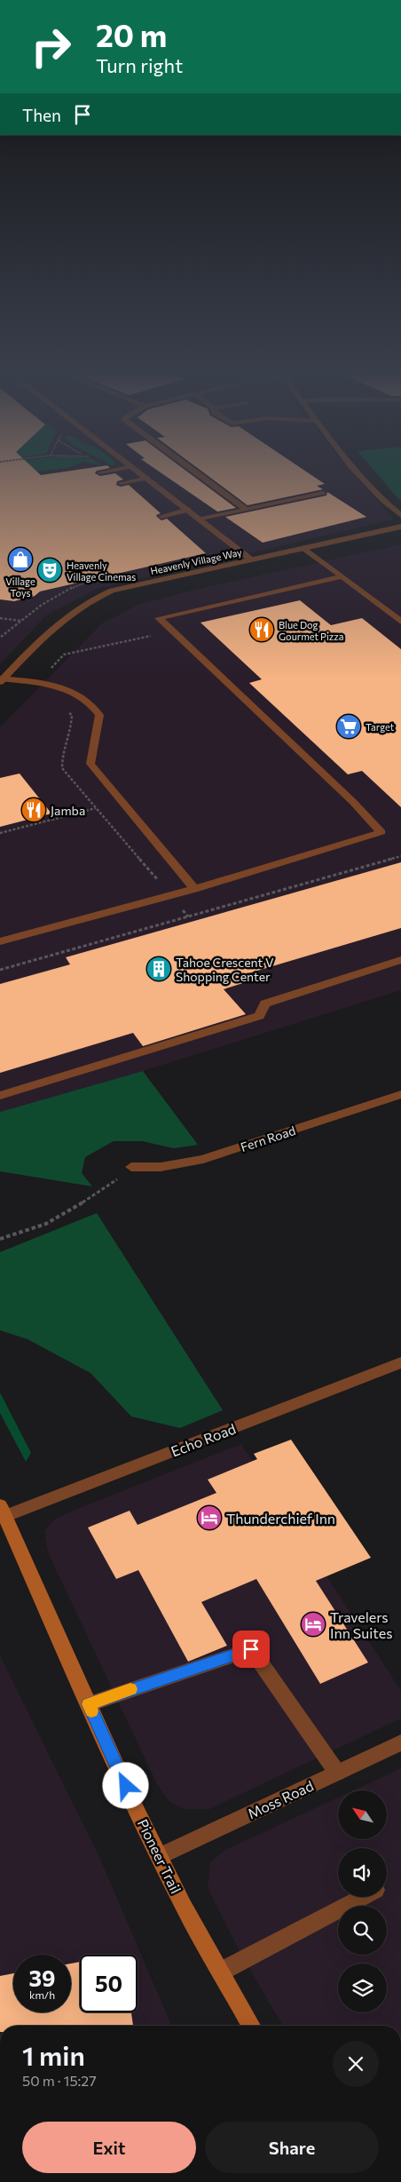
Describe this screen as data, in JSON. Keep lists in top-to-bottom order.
{
  "streets": {
    "main road": ["Pioneer Trail"],
    "street": [
      "Heavenly Village Way",
      "Fern Road",
      "Echo Road",
      "Moss Road"
    ]
  },
  "crossings": [
    ["Echo Road", "Pioneer Trail"],
    ["Moss Road", "Pioneer Trail"]
  ],
  "places": {
    "shop": ["Village Toys"],
    "theatre": ["Heavenly Village Cinemas"],
    "restaurant": ["Blue Dog Gourmet Pizza", "Jamba"],
    "supermarket": ["Target"],
    "building": ["Tahoe Crescent V Shopping Center"],
    "hotel": ["Thunderchief Inn", "Travelers Inn Suites"]
  },
  "north": "top left",
  "page": {
    "turn": ["20 m", "Turn right"],
    "then": "Then",
    "speed": "39 km/h",
    "limit": "50",
    "heading": ["1 min", "50 m · 15:27"],
    "buttons": ["Exit", "Share"]
  }
}
